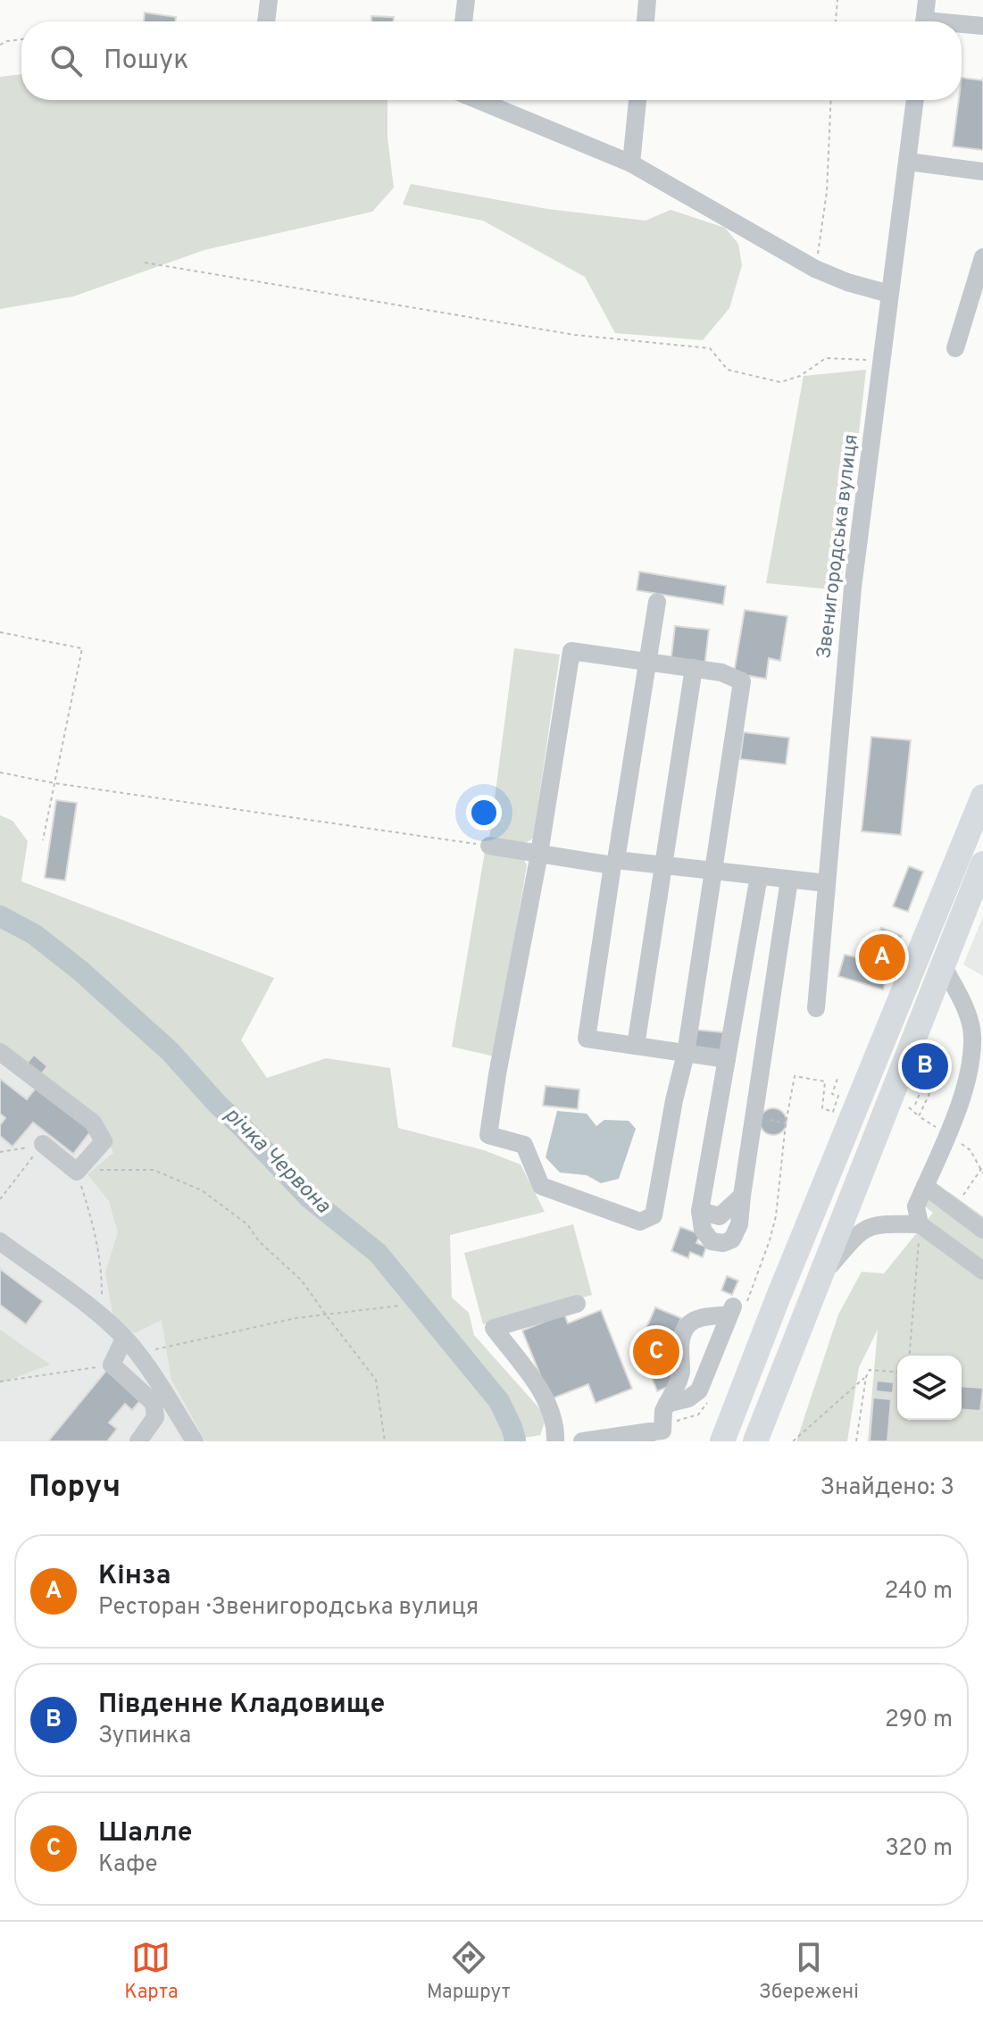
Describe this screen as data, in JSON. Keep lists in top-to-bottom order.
{
  "streets": {
    "street": ["Звенигородська вулиця"]
  },
  "water": ["річка Червона"],
  "page": {
    "search": "Пошук",
    "pins": ["A", "B", "C"],
    "heading": ["Поруч", "Знайдено: 3"],
    "list": [
      {
        "mark": "A",
        "name": "Кінза",
        "note": "Ресторан · Звенигородська вулиця",
        "value": "240 m"
      },
      {
        "mark": "B",
        "name": "Південне Кладовище",
        "note": "Зупинка",
        "value": "290 m"
      },
      {
        "mark": "C",
        "name": "Шалле",
        "note": "Кафе",
        "value": "320 m"
      }
    ],
    "nav": ["Карта", "Маршрут", "Збережені"]
  }
}
